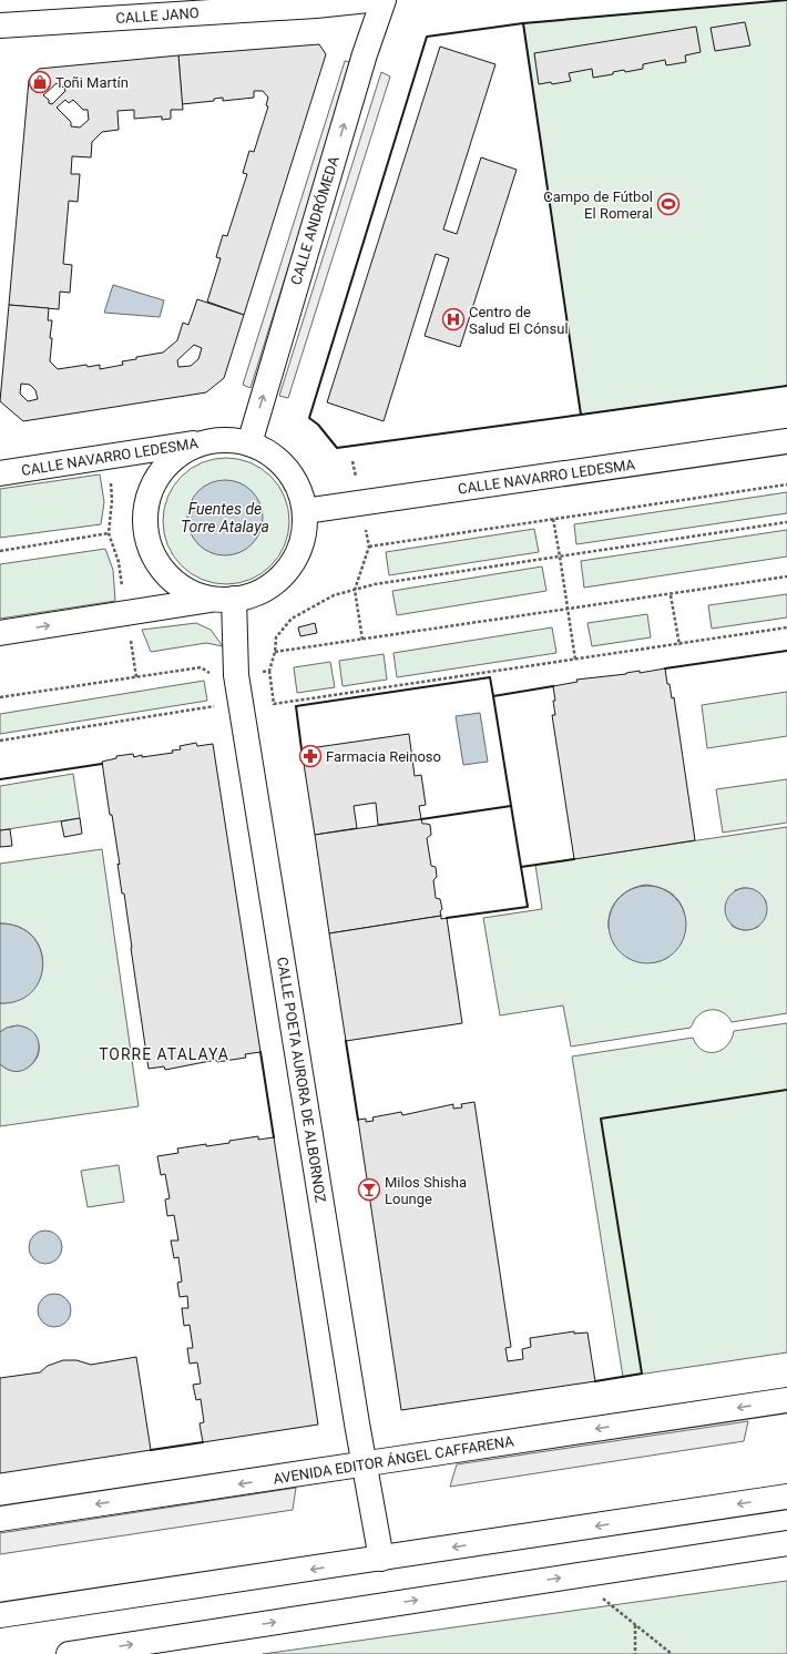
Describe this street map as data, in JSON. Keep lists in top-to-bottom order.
{
  "streets": {
    "main road": [
      "CALLE JANO",
      "CALLE ANDRÓMEDA",
      "CALLE NAVARRO LEDESMA",
      "CALLE POETA AURORA DE ALBORNOZ",
      "AVENIDA EDITOR ÁNGEL CAFFARENA"
    ]
  },
  "crossings": [
    ["CALLE POETA AURORA DE ALBORNOZ", "AVENIDA EDITOR ÁNGEL CAFFARENA"]
  ],
  "one_way": ["CALLE ANDRÓMEDA"],
  "districts": ["TORRE ATALAYA"],
  "water": ["Fuentes de Torre Atalaya"],
  "places": {
    "shop": ["Toñi Martín"],
    "sports": ["Campo de Fútbol El Romeral"],
    "hospital": ["Centro de Salud El Cónsul"],
    "pharmacy": ["Farmacia Reinoso"],
    "bar": ["Milos Shisha Lounge"]
  }
}
